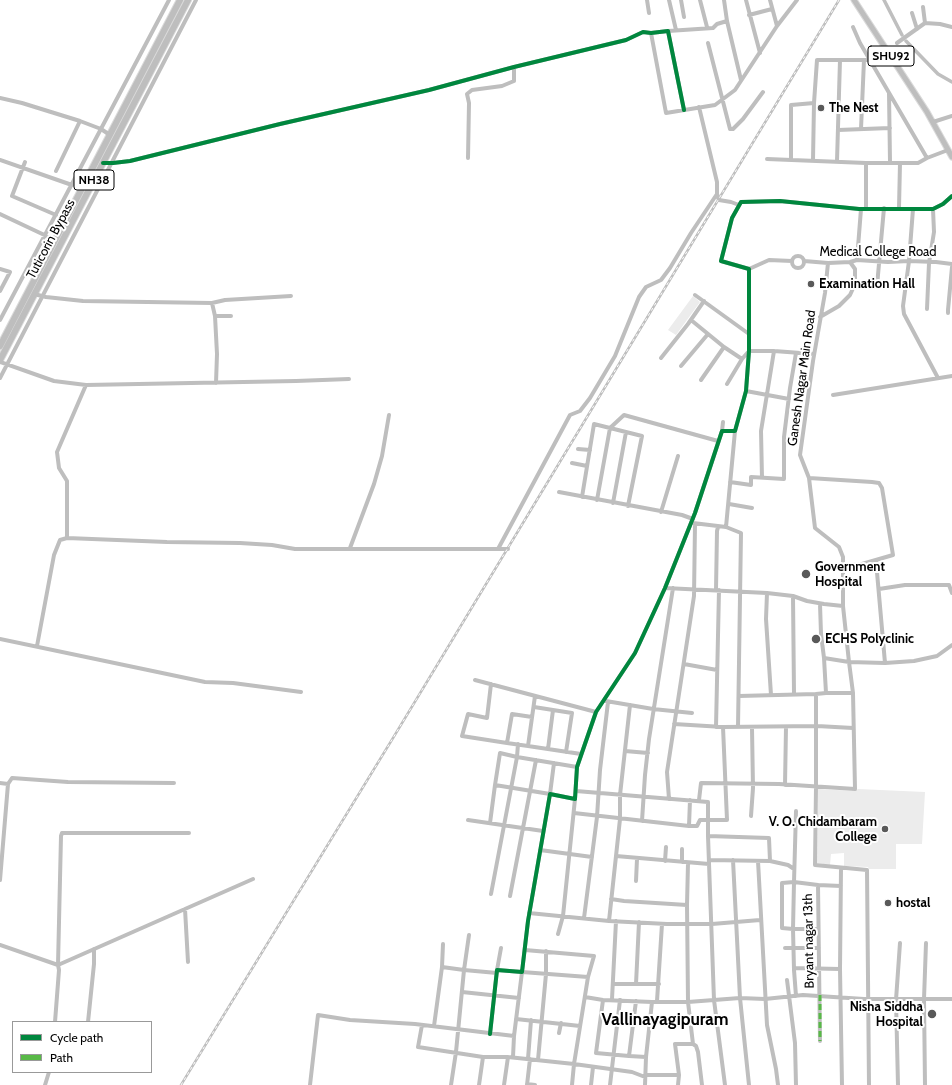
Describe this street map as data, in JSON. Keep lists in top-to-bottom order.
{
  "streets": {
    "highway": ["NH38", "Tuticorin Bypass"],
    "main road": ["SHU92"],
    "street": ["Medical College Road", "Ganesh Nagar Main Road", "Bryant nagar 13th"]
  },
  "crossings": [
    ["Medical College Road", "Ganesh Nagar Main Road"]
  ],
  "districts": ["Vallinayagipuram"],
  "places": [
    "The Nest",
    "Examination Hall",
    "Government Hospital",
    "ECHS Polyclinic",
    "V. O. Chidambaram College",
    "hostal",
    "Nisha Siddha Hospital"
  ],
  "legend": ["Cycle path", "Path"]
}
